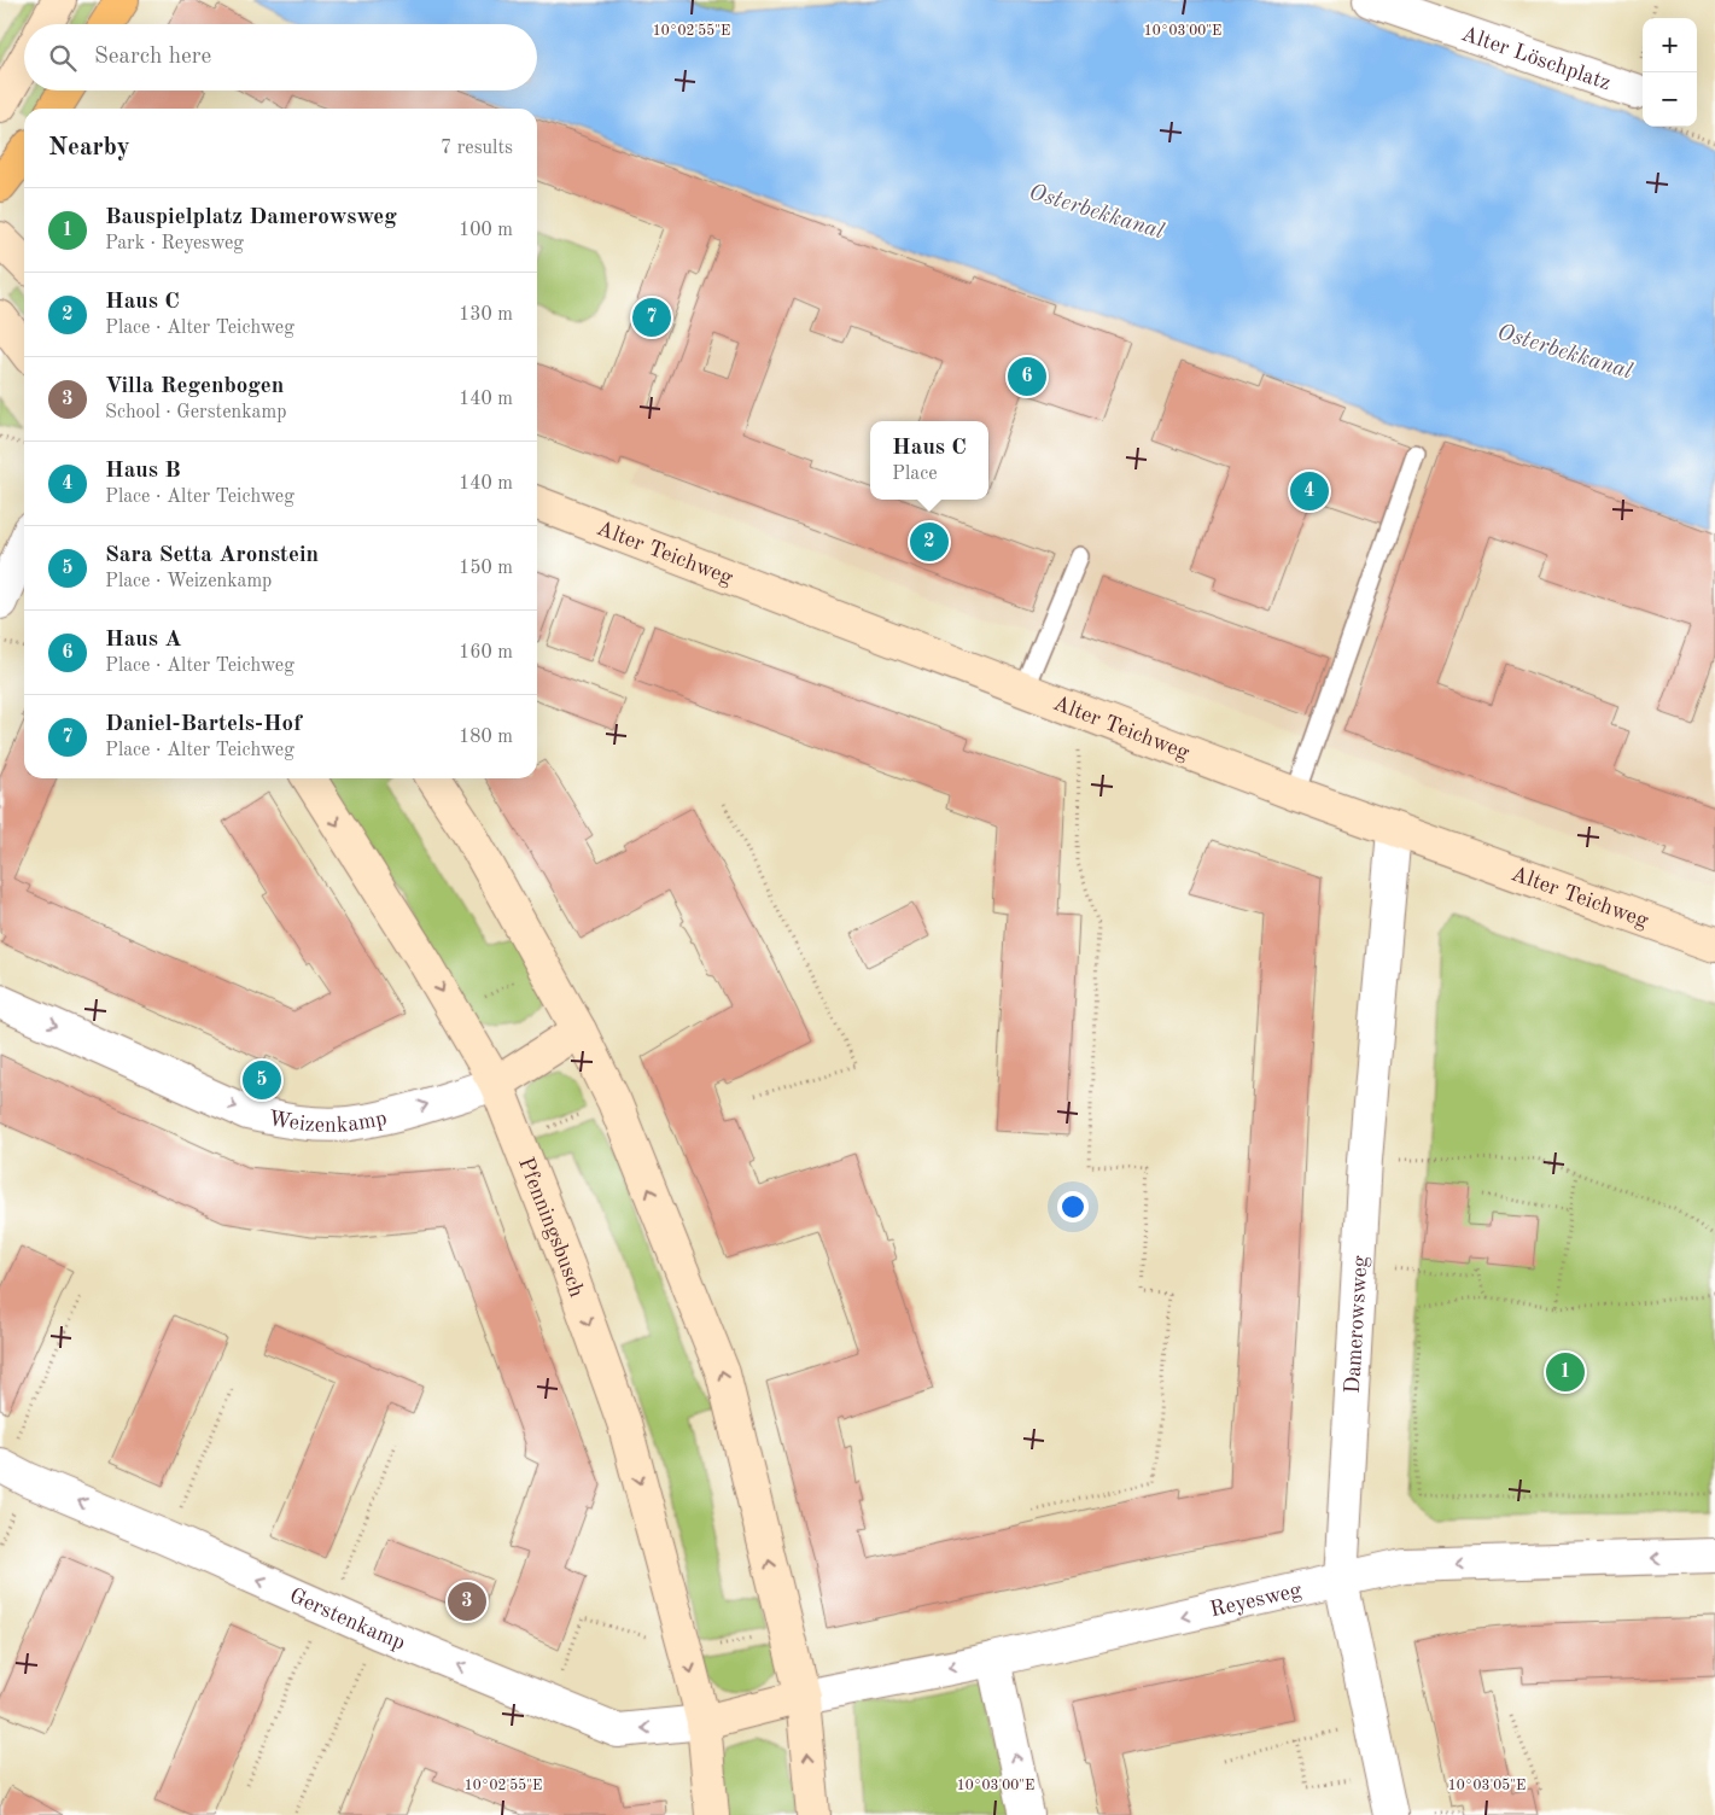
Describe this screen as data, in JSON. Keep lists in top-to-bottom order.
{
  "streets": {
    "street": [
      "Alter Löschplatz",
      "Alter Teichweg",
      "Weizenkamp",
      "Pfenningsbusch",
      "Damerowsweg",
      "Reyesweg",
      "Gerstenkamp"
    ]
  },
  "crossings": [
    ["Alter Teichweg", "Damerowsweg"],
    ["Weizenkamp", "Pfenningsbusch"],
    ["Pfenningsbusch", "Gerstenkamp"],
    ["Damerowsweg", "Reyesweg"]
  ],
  "one_way": ["Weizenkamp", "Reyesweg", "Gerstenkamp"],
  "water": ["Osterbekkanal"],
  "page": {
    "map_buttons": ["+", "−"],
    "search": "Search here",
    "heading": ["Nearby", "7 results"],
    "list": [
      {
        "mark": "1",
        "name": "Bauspielplatz Damerowsweg",
        "note": "Park · Reyesweg",
        "value": "100 m"
      },
      {
        "mark": "2",
        "name": "Haus C",
        "note": "Place · Alter Teichweg",
        "value": "130 m"
      },
      {
        "mark": "3",
        "name": "Villa Regenbogen",
        "note": "School · Gerstenkamp",
        "value": "140 m"
      },
      {
        "mark": "4",
        "name": "Haus B",
        "note": "Place · Alter Teichweg",
        "value": "140 m"
      },
      {
        "mark": "5",
        "name": "Sara Setta Aronstein",
        "note": "Place · Weizenkamp",
        "value": "150 m"
      },
      {
        "mark": "6",
        "name": "Haus A",
        "note": "Place · Alter Teichweg",
        "value": "160 m"
      },
      {
        "mark": "7",
        "name": "Daniel-Bartels-Hof",
        "note": "Place · Alter Teichweg",
        "value": "180 m"
      }
    ],
    "pins": [
      "7",
      "6",
      "4",
      "2",
      "5",
      "1",
      "3"
    ],
    "popup": ["Haus C", "Place"]
  },
  "coordinates": ["10°02'55\"E", "10°03'00\"E", "10°03'05\"E"]
}
